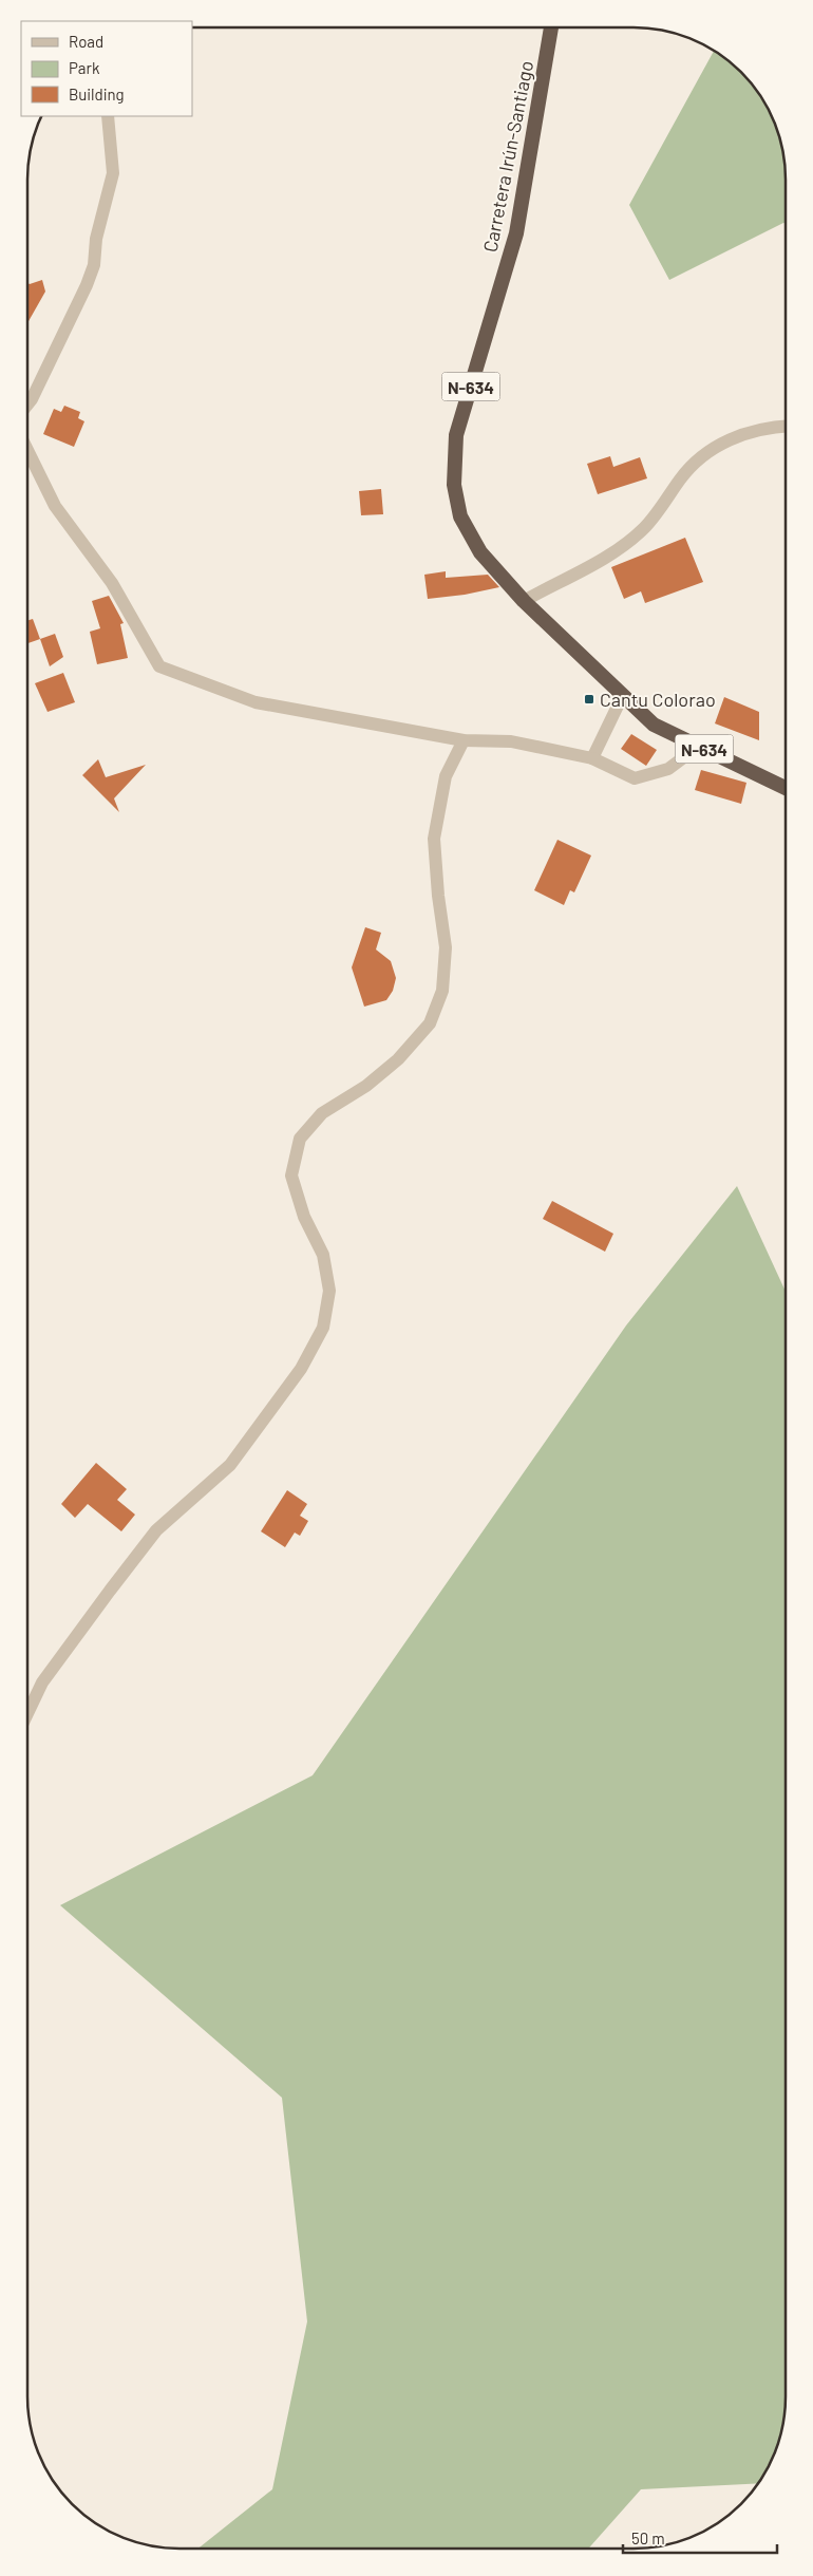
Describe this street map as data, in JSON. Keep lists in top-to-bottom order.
{
  "streets": {
    "highway": ["Carretera Irún-Santiago", "N-634"]
  },
  "places": {
    "transit": ["Cantu Colorao"]
  },
  "legend": ["Road", "Park", "Building"],
  "scale_bar": "50 m"
}
